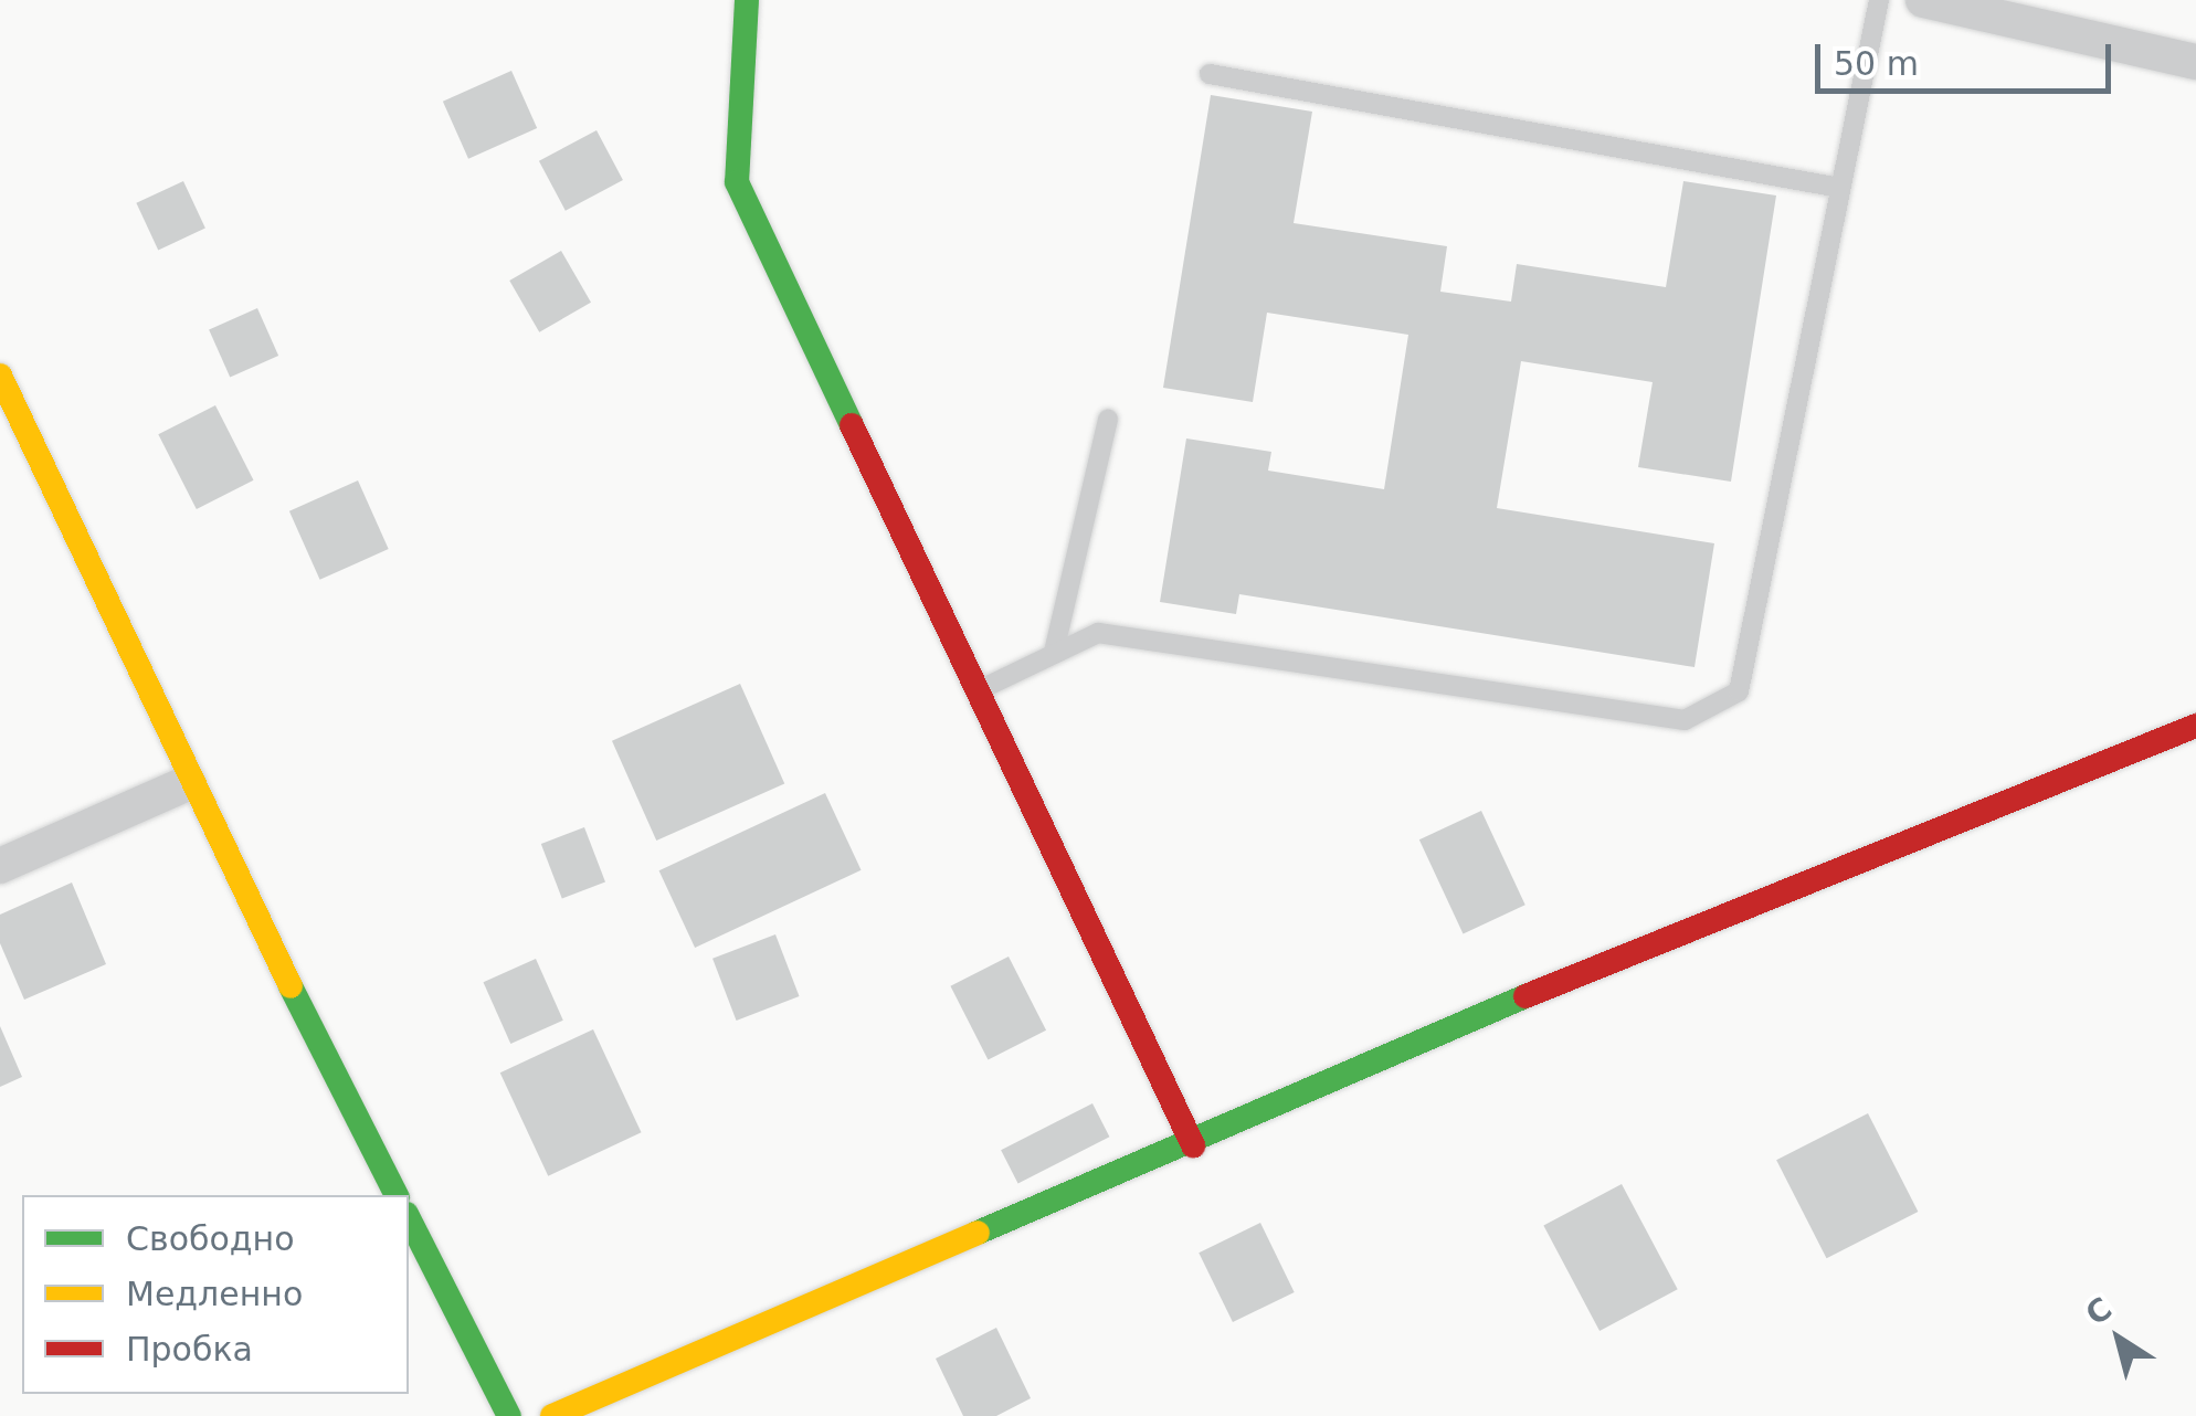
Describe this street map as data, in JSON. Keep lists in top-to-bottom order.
{
  "legend": ["Свободно", "Медленно", "Пробка"],
  "scale_bar": "50 m",
  "north": "top left"
}
